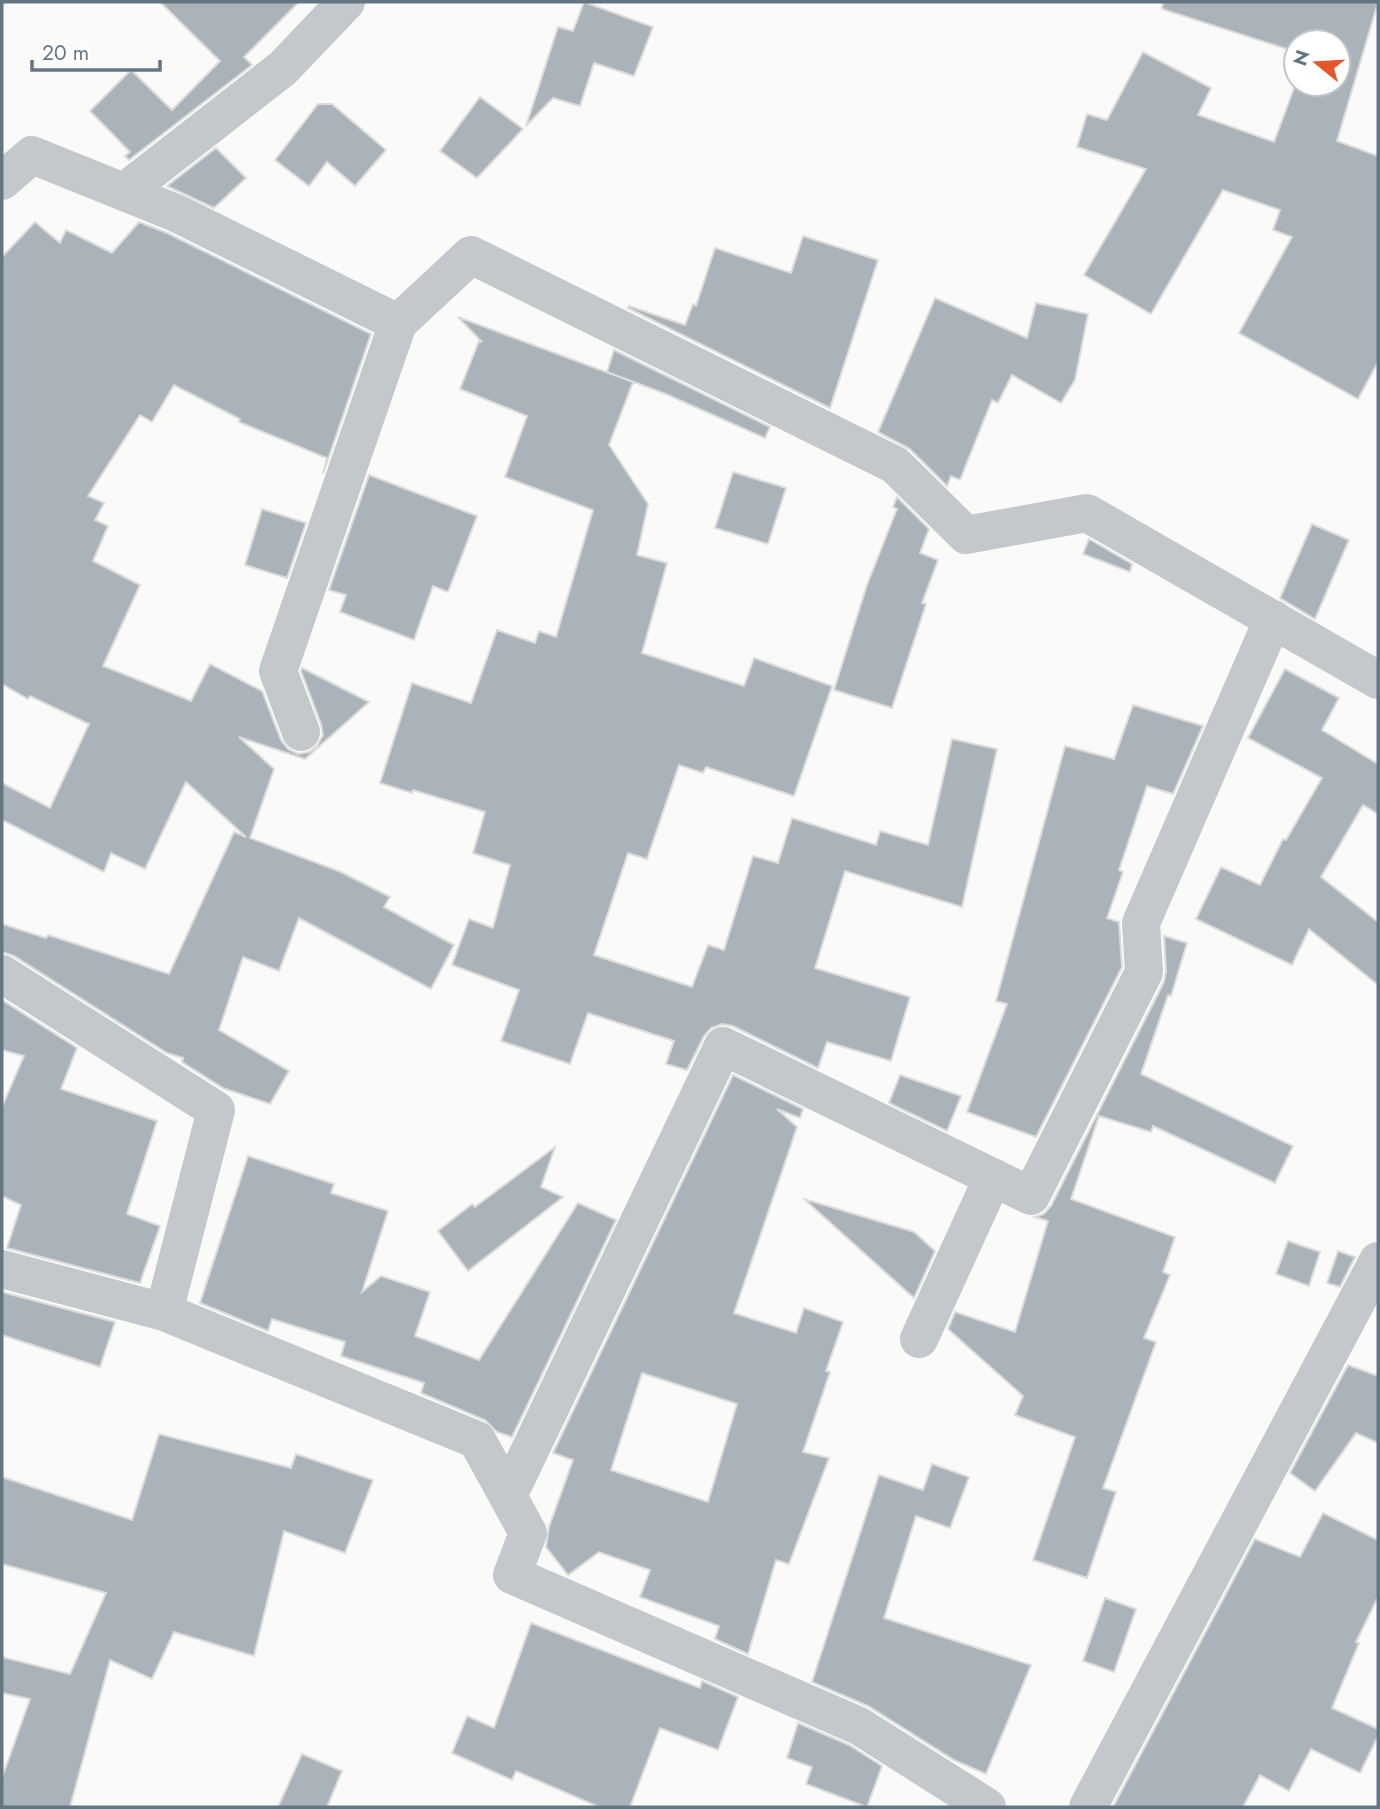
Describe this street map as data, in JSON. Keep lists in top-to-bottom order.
{
  "scale_bar": "20 m",
  "north": "left"
}
